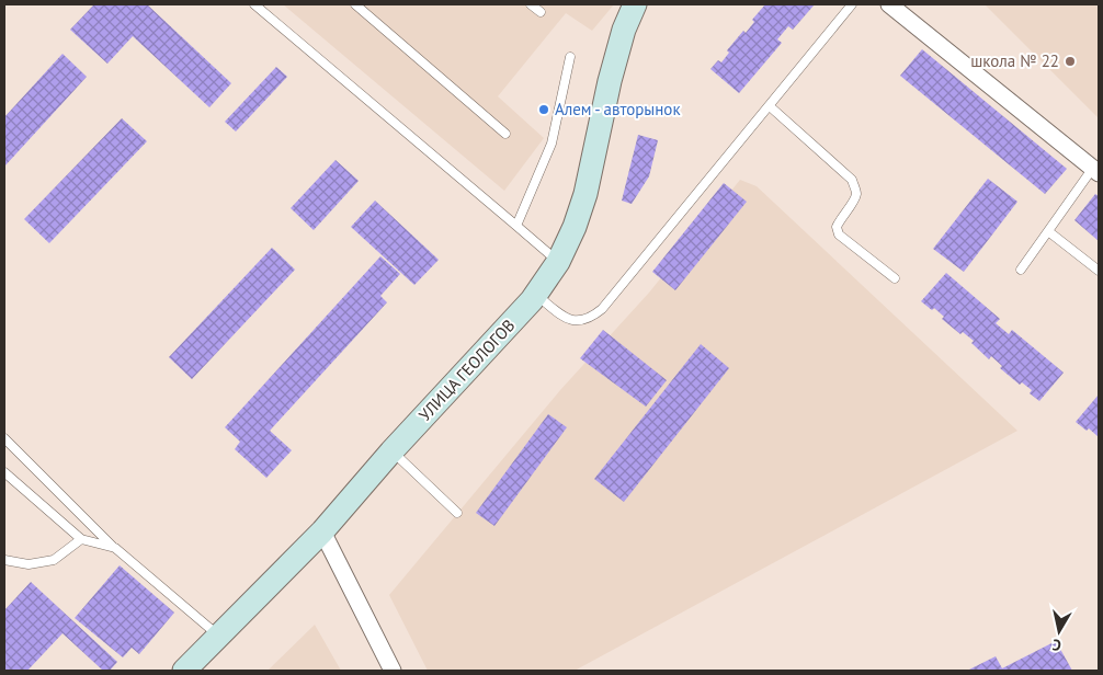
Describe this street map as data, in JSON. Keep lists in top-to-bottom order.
{
  "streets": {
    "street": ["УЛИЦА ГЕОЛОГОВ"]
  },
  "places": ["школа № 22", "Алем - авторынок"],
  "north": "bottom"
}
